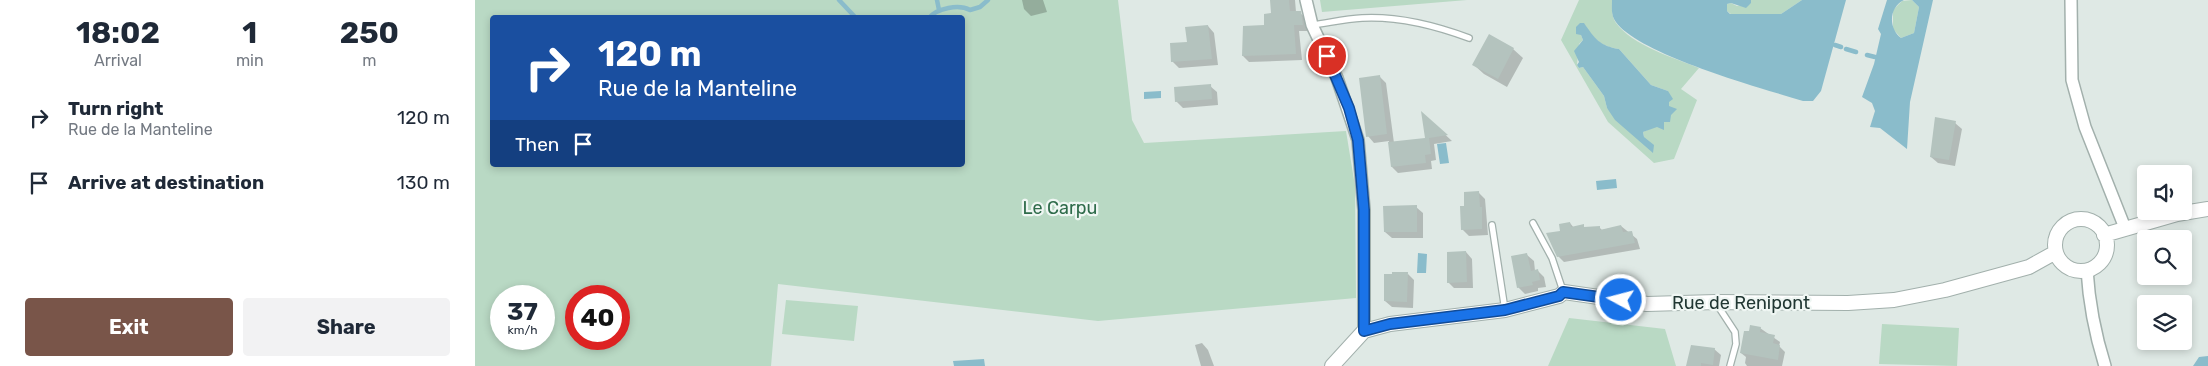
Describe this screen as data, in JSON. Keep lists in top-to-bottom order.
{
  "streets": {
    "street": ["Rue de Renipont"]
  },
  "parks": ["Le Carpu"],
  "page": {
    "eta": [
      "18:02",
      "Arrival",
      "1",
      "min",
      "250",
      "m"
    ],
    "turn": ["120 m", "Rue de la Manteline"],
    "list": [
      {
        "name": "Turn right",
        "note": "Rue de la Manteline",
        "value": "120 m"
      },
      {
        "name": "Arrive at destination",
        "value": "130 m"
      }
    ],
    "then": "Then",
    "speed": "37 km/h",
    "limit": "40",
    "buttons": ["Exit", "Share"]
  }
}
